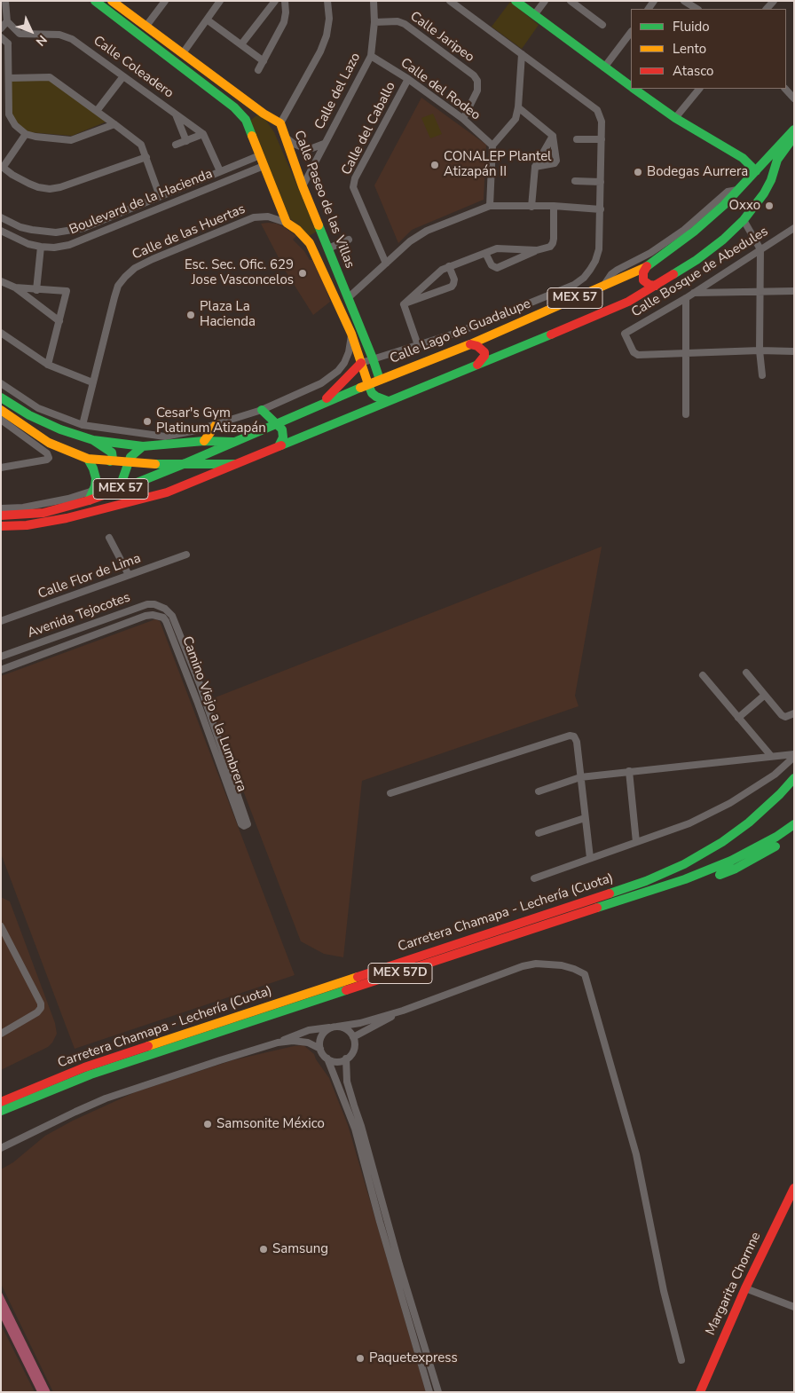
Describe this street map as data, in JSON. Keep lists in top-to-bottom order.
{
  "streets": {
    "main road": [
      "Calle Paseo de las Villas",
      "MEX 57",
      "Calle Lago de Guadalupe",
      "Carretera Chamapa - Lechería (Cuota)",
      "MEX 57D",
      "Margarita Chornne"
    ],
    "street": [
      "Calle Jaripeo",
      "Calle Coleadero",
      "Calle del Rodeo",
      "Calle del Lazo",
      "Calle del Caballo",
      "Boulevard de la Hacienda",
      "Calle de las Huertas",
      "Calle Bosque de Abedules",
      "Calle Flor de Lima",
      "Avenida Tejocotes",
      "Camino Viejo a la Lumbrera"
    ]
  },
  "crossings": [
    ["Calle Jaripeo", "Calle del Rodeo"],
    ["Calle Jaripeo", "Calle del Lazo"],
    ["Calle Coleadero", "Boulevard de la Hacienda"],
    ["Calle del Rodeo", "Calle del Lazo"],
    ["Calle del Rodeo", "Calle del Caballo"],
    ["Calle del Lazo", "Calle Paseo de las Villas"],
    ["Calle Paseo de las Villas", "Boulevard de la Hacienda"],
    ["Calle Paseo de las Villas", "Calle de las Huertas"],
    ["Calle Paseo de las Villas", "MEX 57"],
    ["Calle Paseo de las Villas", "Calle Lago de Guadalupe"],
    ["MEX 57", "Calle Lago de Guadalupe"],
    ["Avenida Tejocotes", "Camino Viejo a la Lumbrera"]
  ],
  "places": [
    "CONALEP Plantel Atizapán II",
    "Bodegas Aurrera",
    "Oxxo",
    "Esc. Sec. Ofic. 629 Jose Vasconcelos",
    "Plaza La Hacienda",
    "Cesar's Gym Platinum Atizapán",
    "Samsonite México",
    "Samsung",
    "Paquetexpress"
  ],
  "legend": ["Fluido", "Lento", "Atasco"],
  "north": "bottom right"
}
